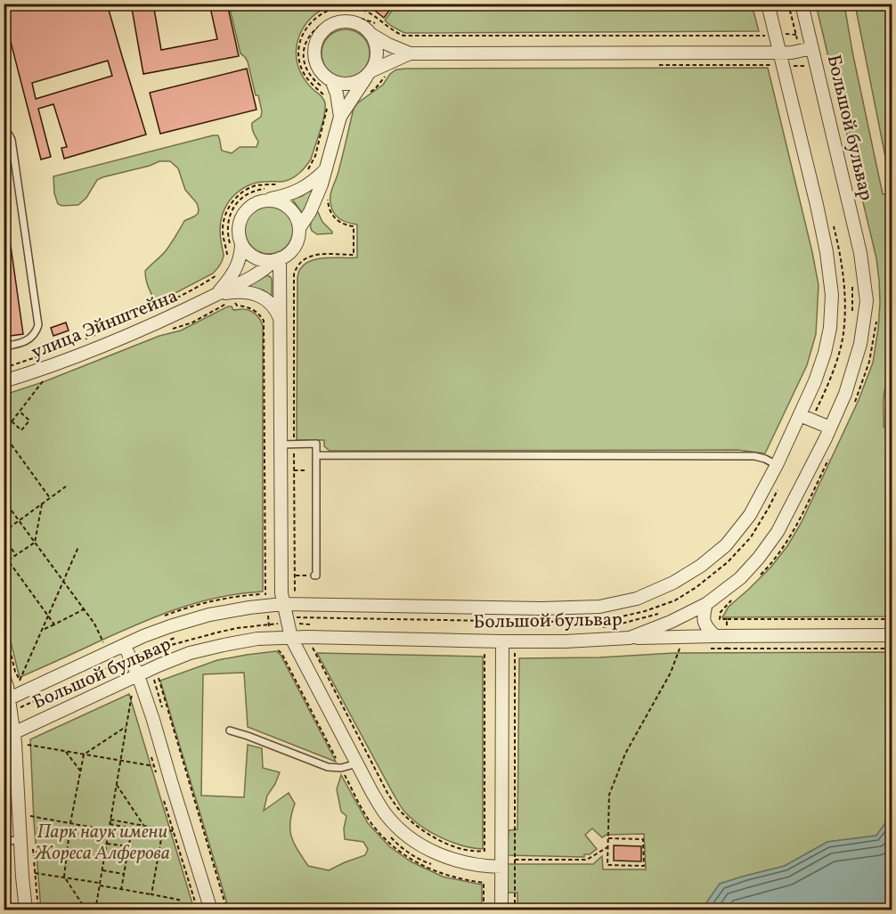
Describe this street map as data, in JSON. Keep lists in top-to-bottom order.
{
  "streets": {
    "street": ["Большой бульвар", "улица Эйнштейна"]
  },
  "parks": ["Парк наук имени Жореса Алферова"]
}
